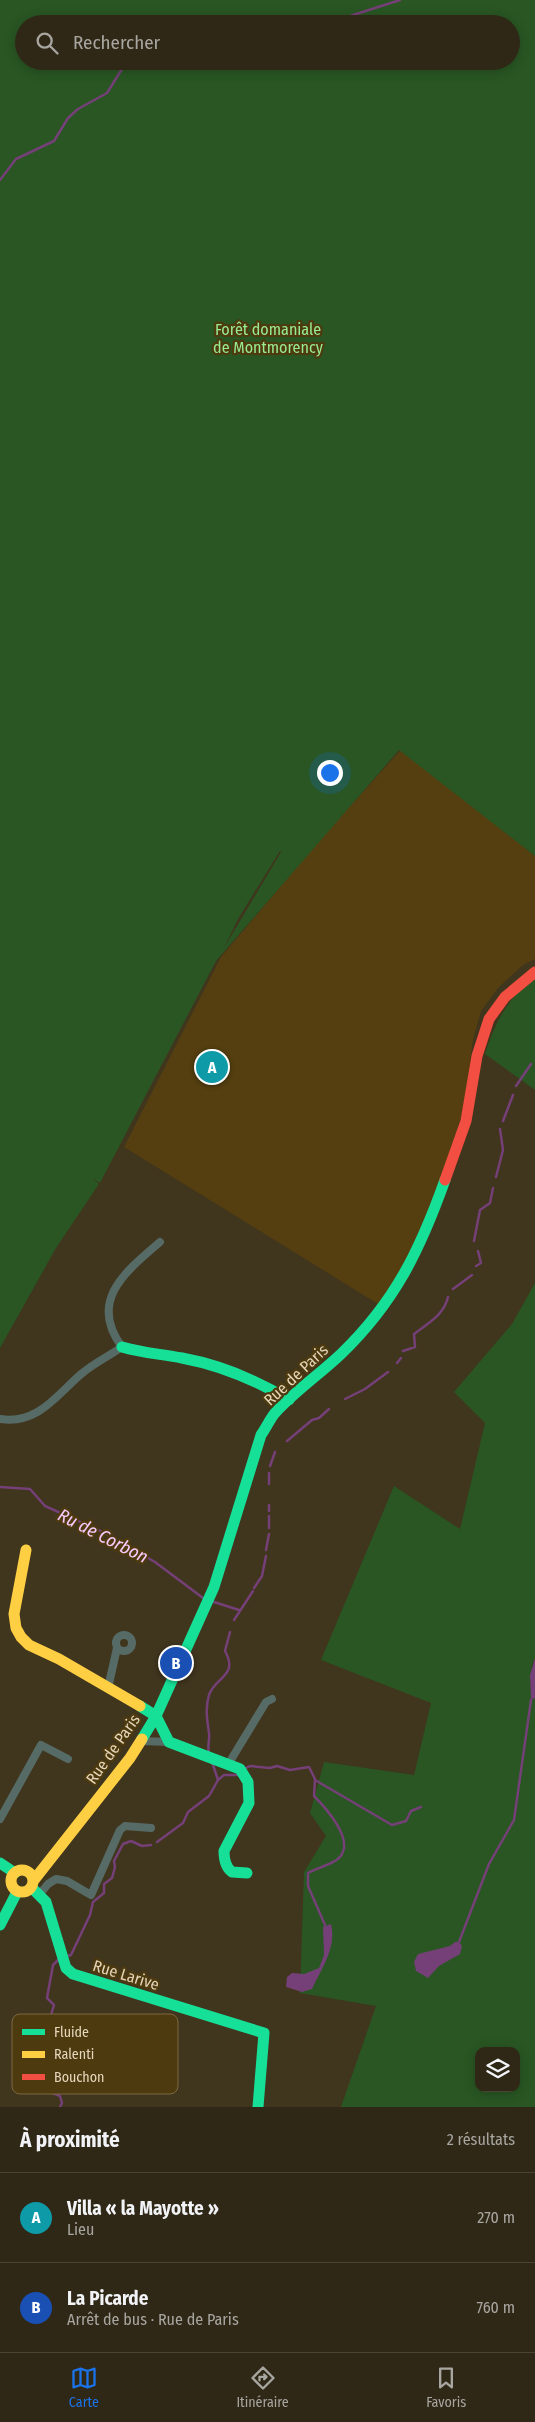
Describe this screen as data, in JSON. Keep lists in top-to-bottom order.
{
  "streets": {
    "main road": ["Rue de Paris", "Rue Larive"]
  },
  "crossings": [
    ["Rue de Paris", "Rue Larive"]
  ],
  "water": ["Ru de Corbon"],
  "parks": ["Forêt domaniale de Montmorency"],
  "legend": ["Fluide", "Ralenti", "Bouchon"],
  "page": {
    "search": "Rechercher",
    "pins": ["A", "B"],
    "heading": ["À proximité", "2 résultats"],
    "list": [
      {
        "mark": "A",
        "name": "Villa « la Mayotte »",
        "note": "Lieu",
        "value": "270 m"
      },
      {
        "mark": "B",
        "name": "La Picarde",
        "note": "Arrêt de bus · Rue de Paris",
        "value": "760 m"
      }
    ],
    "nav": ["Carte", "Itinéraire", "Favoris"]
  }
}
